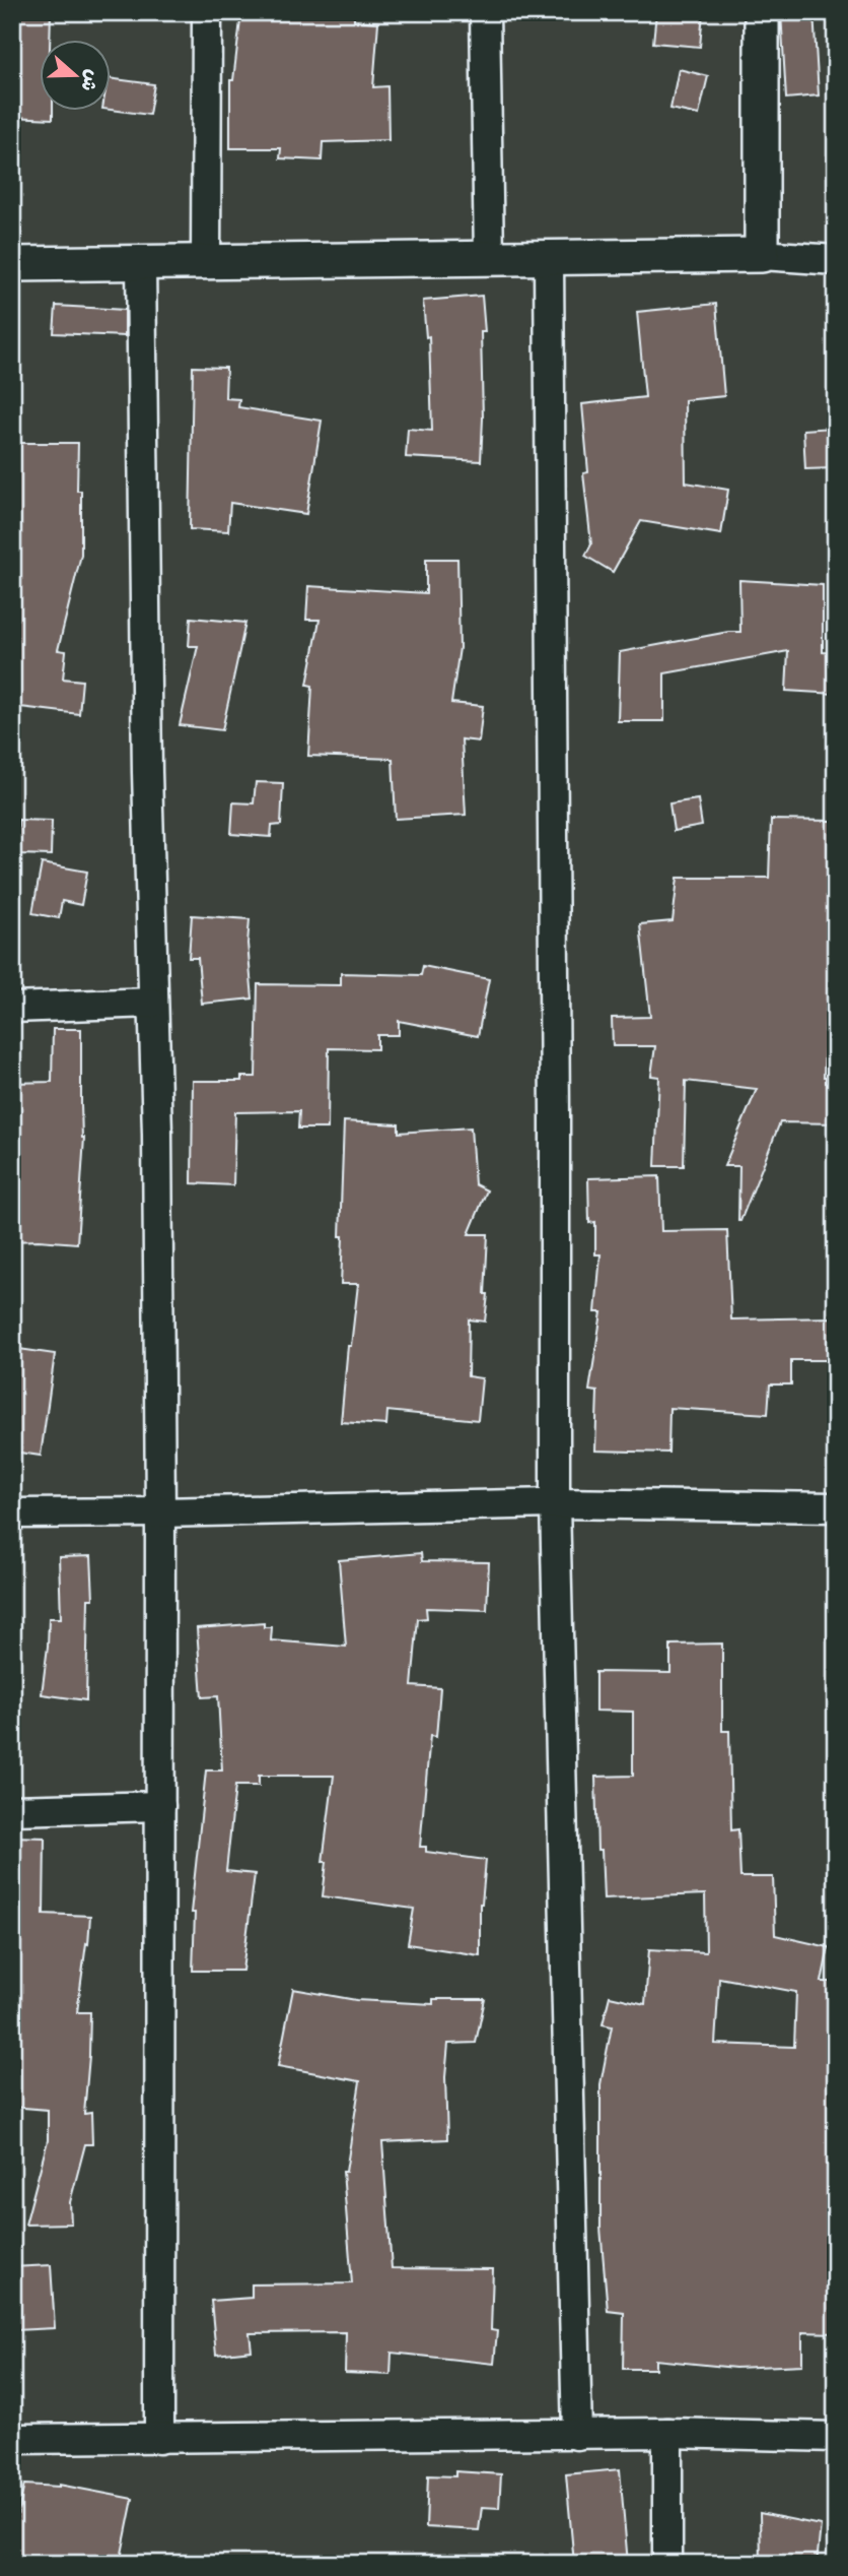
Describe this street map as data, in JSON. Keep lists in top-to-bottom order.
{
  "north": "right"
}
